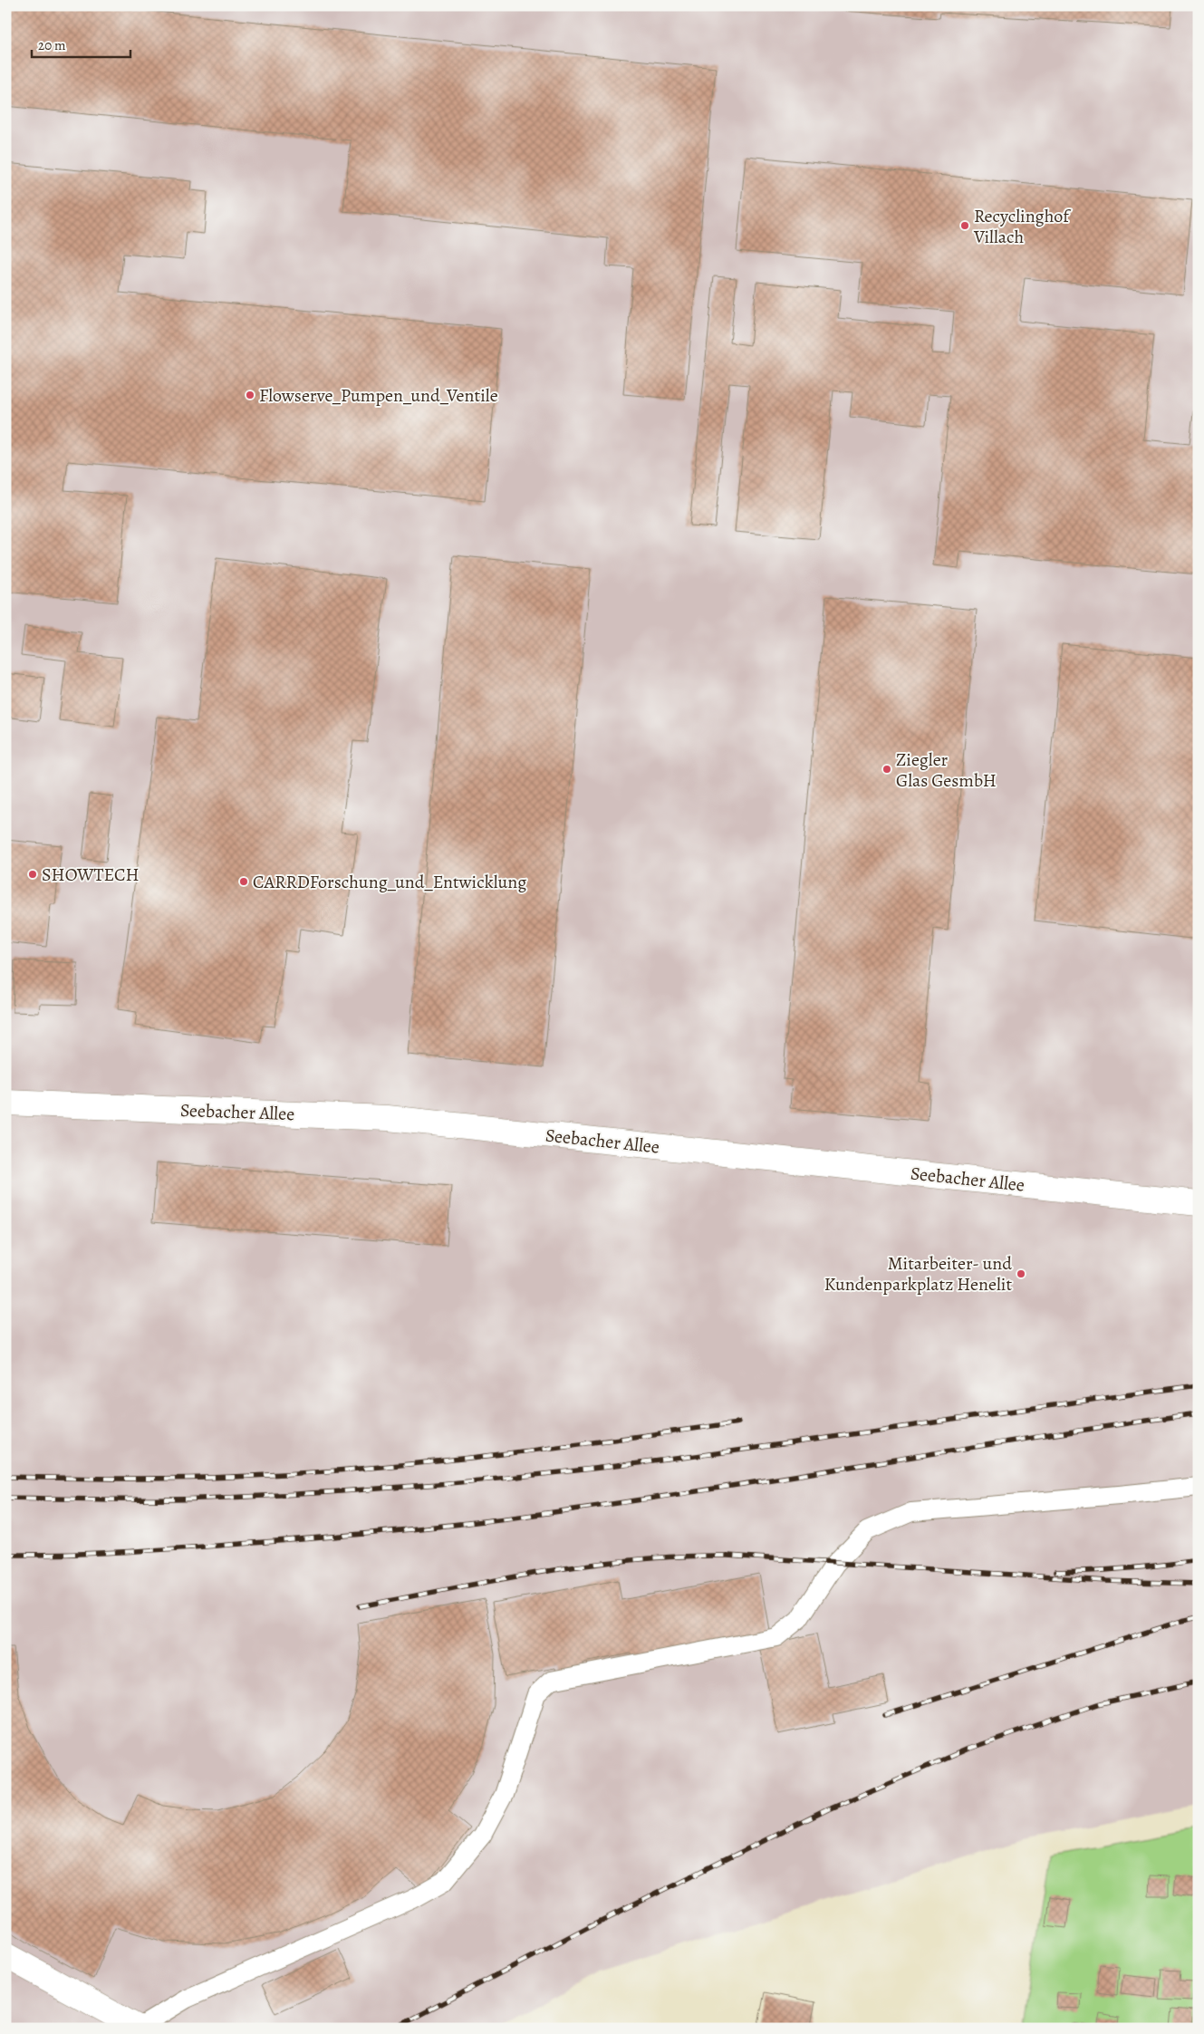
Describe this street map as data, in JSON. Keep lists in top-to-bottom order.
{
  "streets": {
    "street": ["Seebacher Allee"]
  },
  "places": [
    "Recyclinghof Villach",
    "Flowserve_Pumpen_und_Ventile",
    "Ziegler Glas GesmbH",
    "SHOWTECH",
    "CARRDForschung_und_Entwicklung",
    "Mitarbeiter- und Kundenparkplatz Henelit"
  ],
  "scale_bar": "20 m"
}
